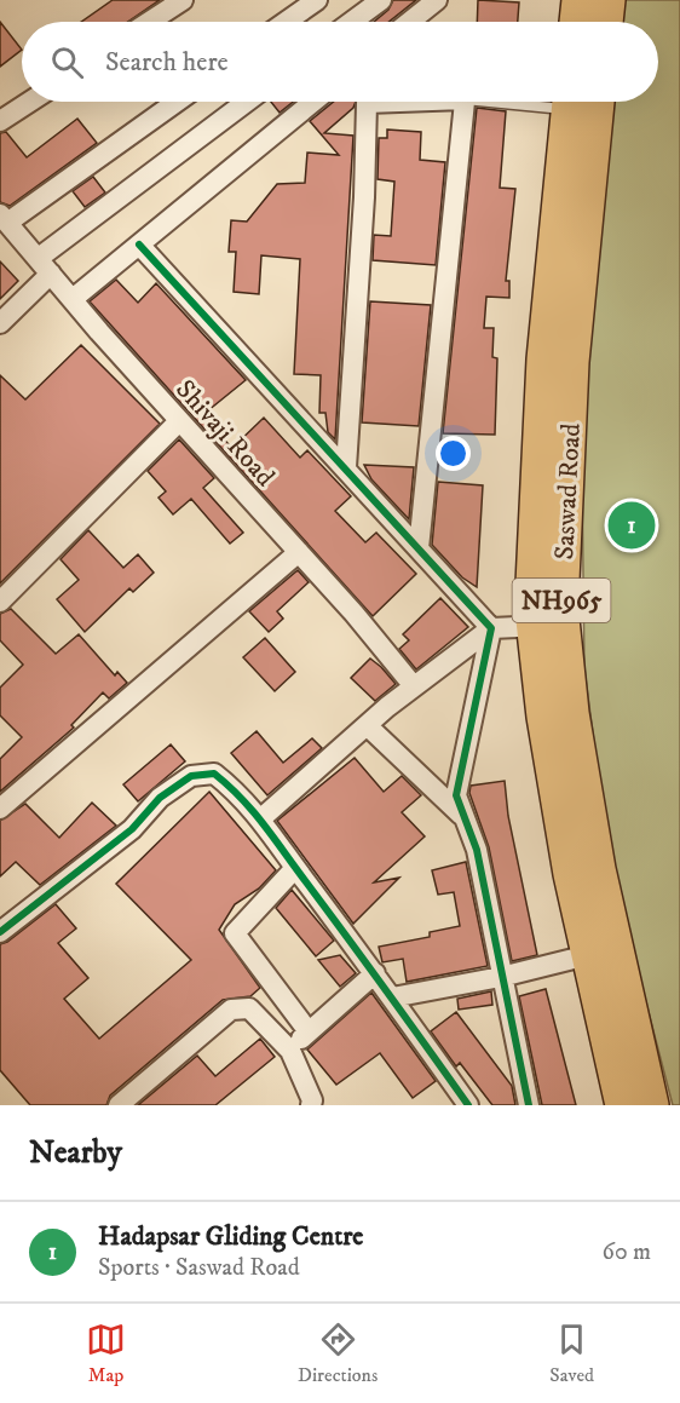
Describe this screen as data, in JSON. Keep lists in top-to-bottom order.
{
  "streets": {
    "highway": ["Saswad Road", "NH965"],
    "street": ["Shivaji Road"]
  },
  "page": {
    "search": "Search here",
    "pins": "1",
    "heading": "Nearby",
    "list": [
      {
        "mark": "1",
        "name": "Hadapsar Gliding Centre",
        "note": "Sports · Saswad Road",
        "value": "60 m"
      }
    ],
    "nav": ["Map", "Directions", "Saved"]
  }
}
